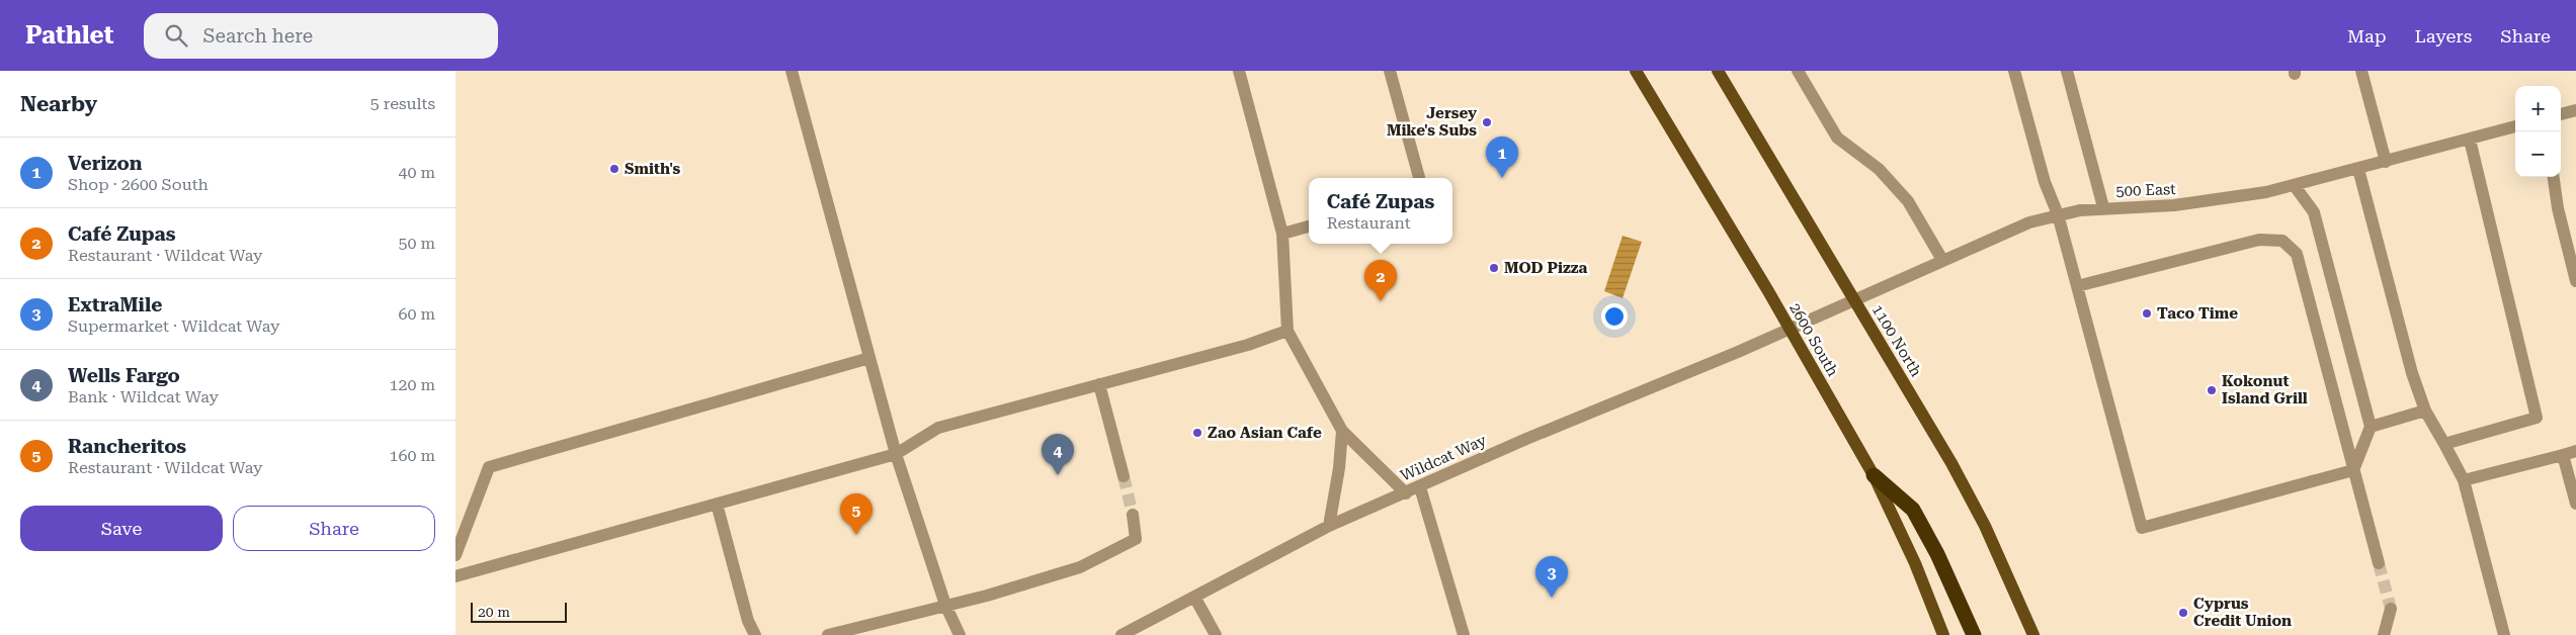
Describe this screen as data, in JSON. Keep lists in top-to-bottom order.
{
  "streets": {
    "main road": ["2600 South", "1100 North"],
    "street": ["500 East", "Wildcat Way"]
  },
  "crossings": [
    ["500 East", "2600 South"],
    ["500 East", "1100 North"],
    ["500 East", "Wildcat Way"],
    ["2600 South", "Wildcat Way"]
  ],
  "places": [
    "Jersey Mike's Subs",
    "Smith's",
    "MOD Pizza",
    "Taco Time",
    "Kokonut Island Grill",
    "Zao Asian Cafe",
    "Cyprus Credit Union"
  ],
  "scale_bar": "20 m",
  "page": {
    "header": "Pathlet",
    "search": "Search here",
    "nav": ["Map", "Layers", "Share"],
    "heading": ["Nearby", "5 results"],
    "map_buttons": ["+", "−"],
    "list": [
      {
        "mark": "1",
        "name": "Verizon",
        "note": "Shop · 2600 South",
        "value": "40 m"
      },
      {
        "mark": "2",
        "name": "Café Zupas",
        "note": "Restaurant · Wildcat Way",
        "value": "50 m"
      },
      {
        "mark": "3",
        "name": "ExtraMile",
        "note": "Supermarket · Wildcat Way",
        "value": "60 m"
      },
      {
        "mark": "4",
        "name": "Wells Fargo",
        "note": "Bank · Wildcat Way",
        "value": "120 m"
      },
      {
        "mark": "5",
        "name": "Rancheritos",
        "note": "Restaurant · Wildcat Way",
        "value": "160 m"
      }
    ],
    "pins": [
      "1",
      "2",
      "4",
      "5",
      "3"
    ],
    "popup": ["Café Zupas", "Restaurant"],
    "buttons": ["Save", "Share"],
    "scale": "20 m"
  }
}
